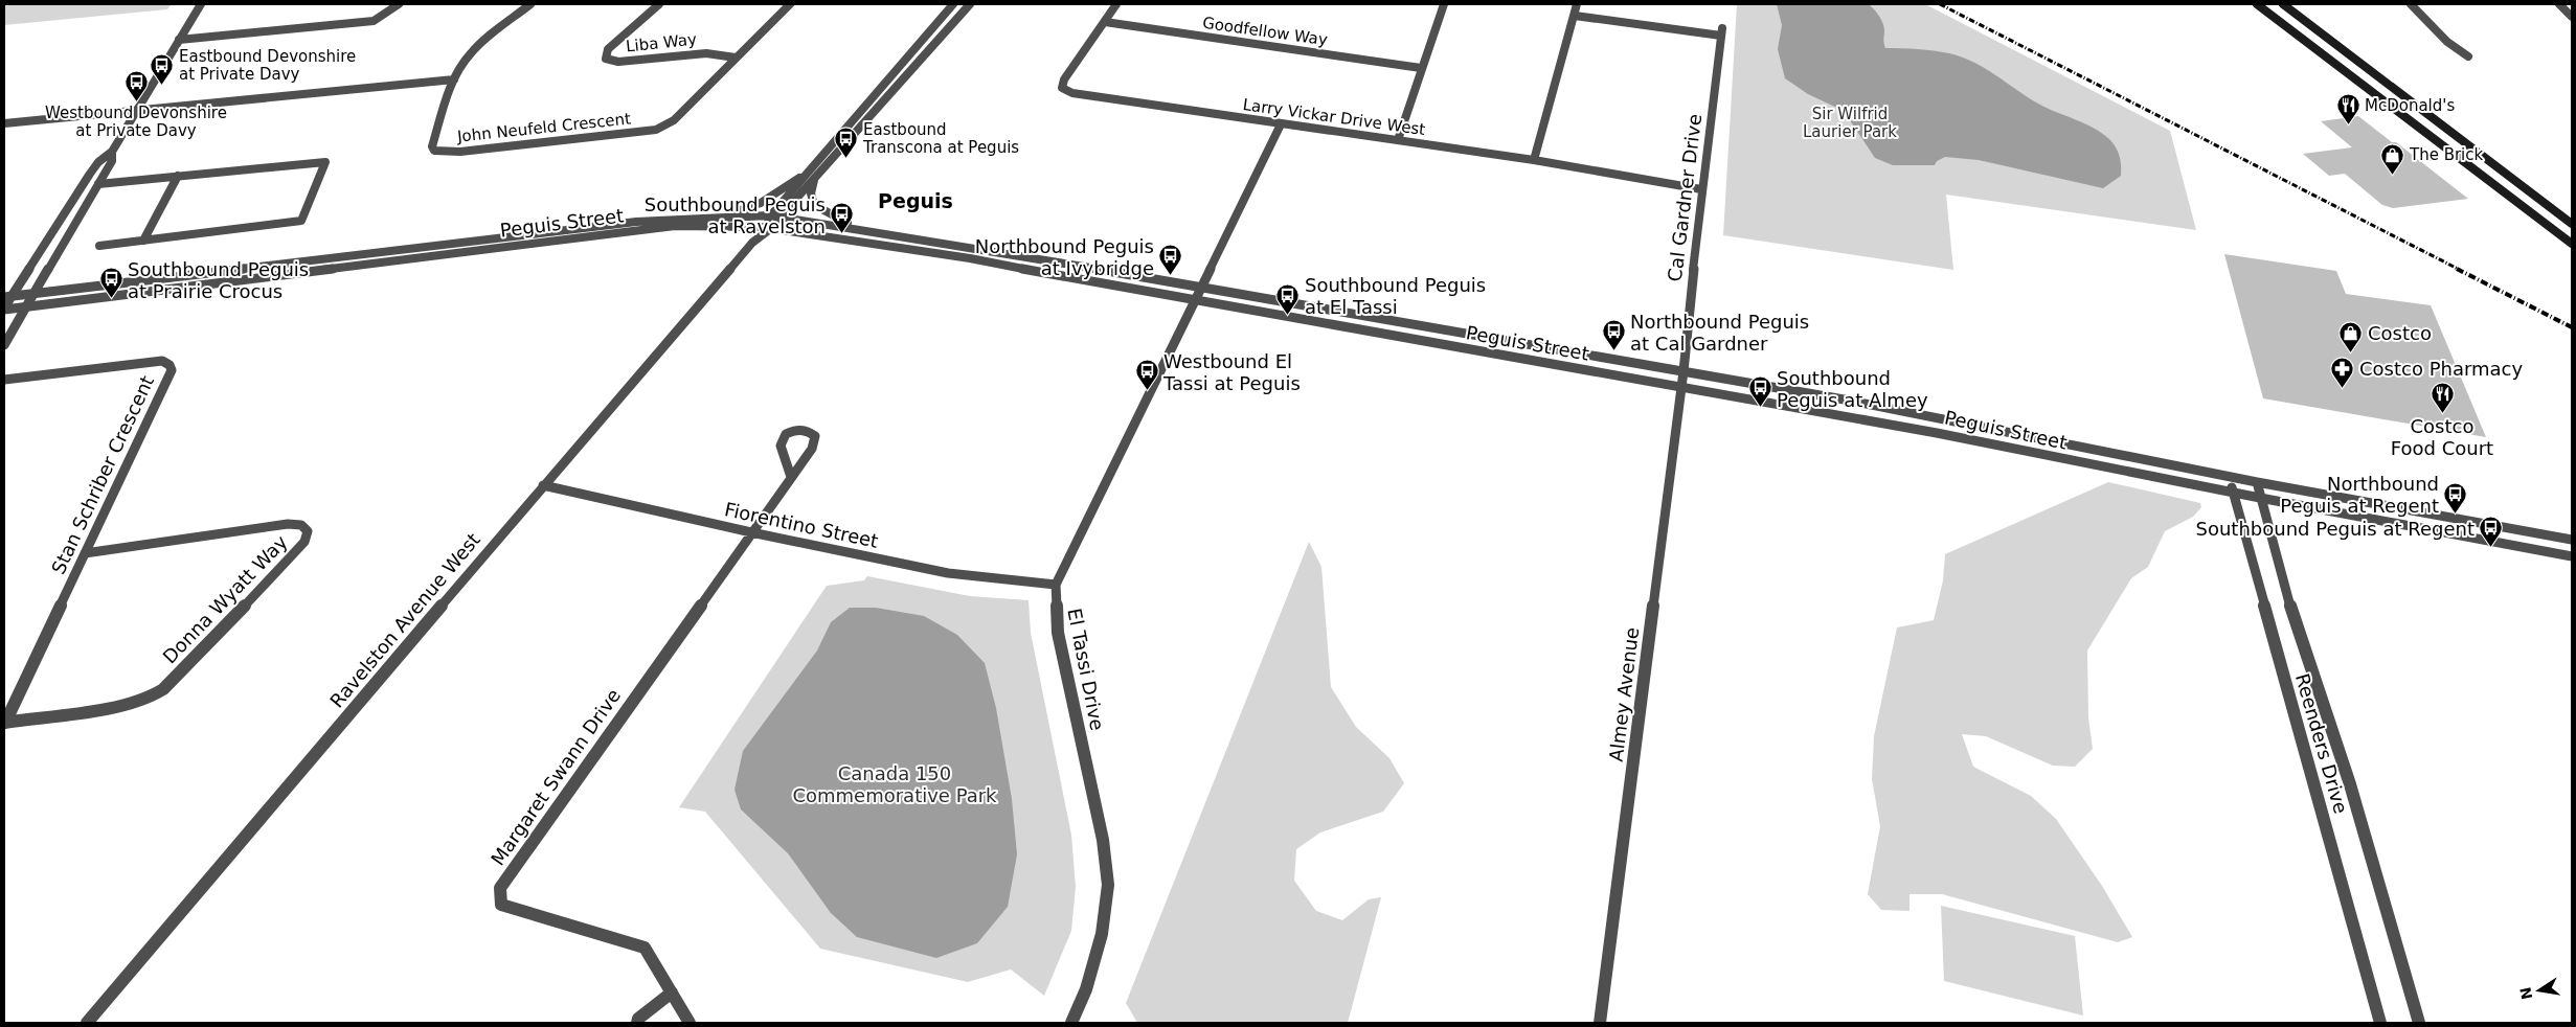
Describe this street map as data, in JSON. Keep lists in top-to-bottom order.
{
  "streets": {
    "street": [
      "Goodfellow Way",
      "Liba Way",
      "Larry Vickar Drive West",
      "John Neufeld Crescent",
      "Cal Gardner Drive",
      "Peguis Street",
      "Stan Schriber Crescent",
      "Fiorentino Street",
      "Donna Wyatt Way",
      "Ravelston Avenue West",
      "El Tassi Drive",
      "Almey Avenue",
      "Reenders Drive",
      "Margaret Swann Drive"
    ]
  },
  "crossings": [
    ["Goodfellow Way", "Larry Vickar Drive West"],
    ["Liba Way", "John Neufeld Crescent"],
    ["Larry Vickar Drive West", "Cal Gardner Drive"],
    ["Larry Vickar Drive West", "El Tassi Drive"],
    ["Cal Gardner Drive", "Peguis Street"],
    ["Cal Gardner Drive", "Almey Avenue"],
    ["Peguis Street", "Ravelston Avenue West"],
    ["Peguis Street", "El Tassi Drive"],
    ["Peguis Street", "Almey Avenue"],
    ["Peguis Street", "Reenders Drive"],
    ["Stan Schriber Crescent", "Donna Wyatt Way"],
    ["Fiorentino Street", "Ravelston Avenue West"],
    ["Fiorentino Street", "El Tassi Drive"],
    ["Fiorentino Street", "Margaret Swann Drive"]
  ],
  "districts": ["Peguis"],
  "parks": ["Sir Wilfrid Laurier Park", "Canada 150 Commemorative Park"],
  "places": {
    "bus stop": [
      "Eastbound Devonshire at Private Davy",
      "Westbound Devonshire at Private Davy",
      "Eastbound Transcona at Peguis",
      "Southbound Peguis at Ravelston",
      "Northbound Peguis at Ivybridge",
      "Southbound Peguis at Prairie Crocus",
      "Southbound Peguis at El Tassi",
      "Northbound Peguis at Cal Gardner",
      "Westbound El Tassi at Peguis",
      "Southbound Peguis at Almey",
      "Northbound Peguis at Regent",
      "Southbound Peguis at Regent"
    ],
    "restaurant": ["McDonald's", "Costco Food Court"],
    "shop": ["The Brick", "Costco"],
    "pharmacy": ["Costco Pharmacy"]
  },
  "north": "left"
}
